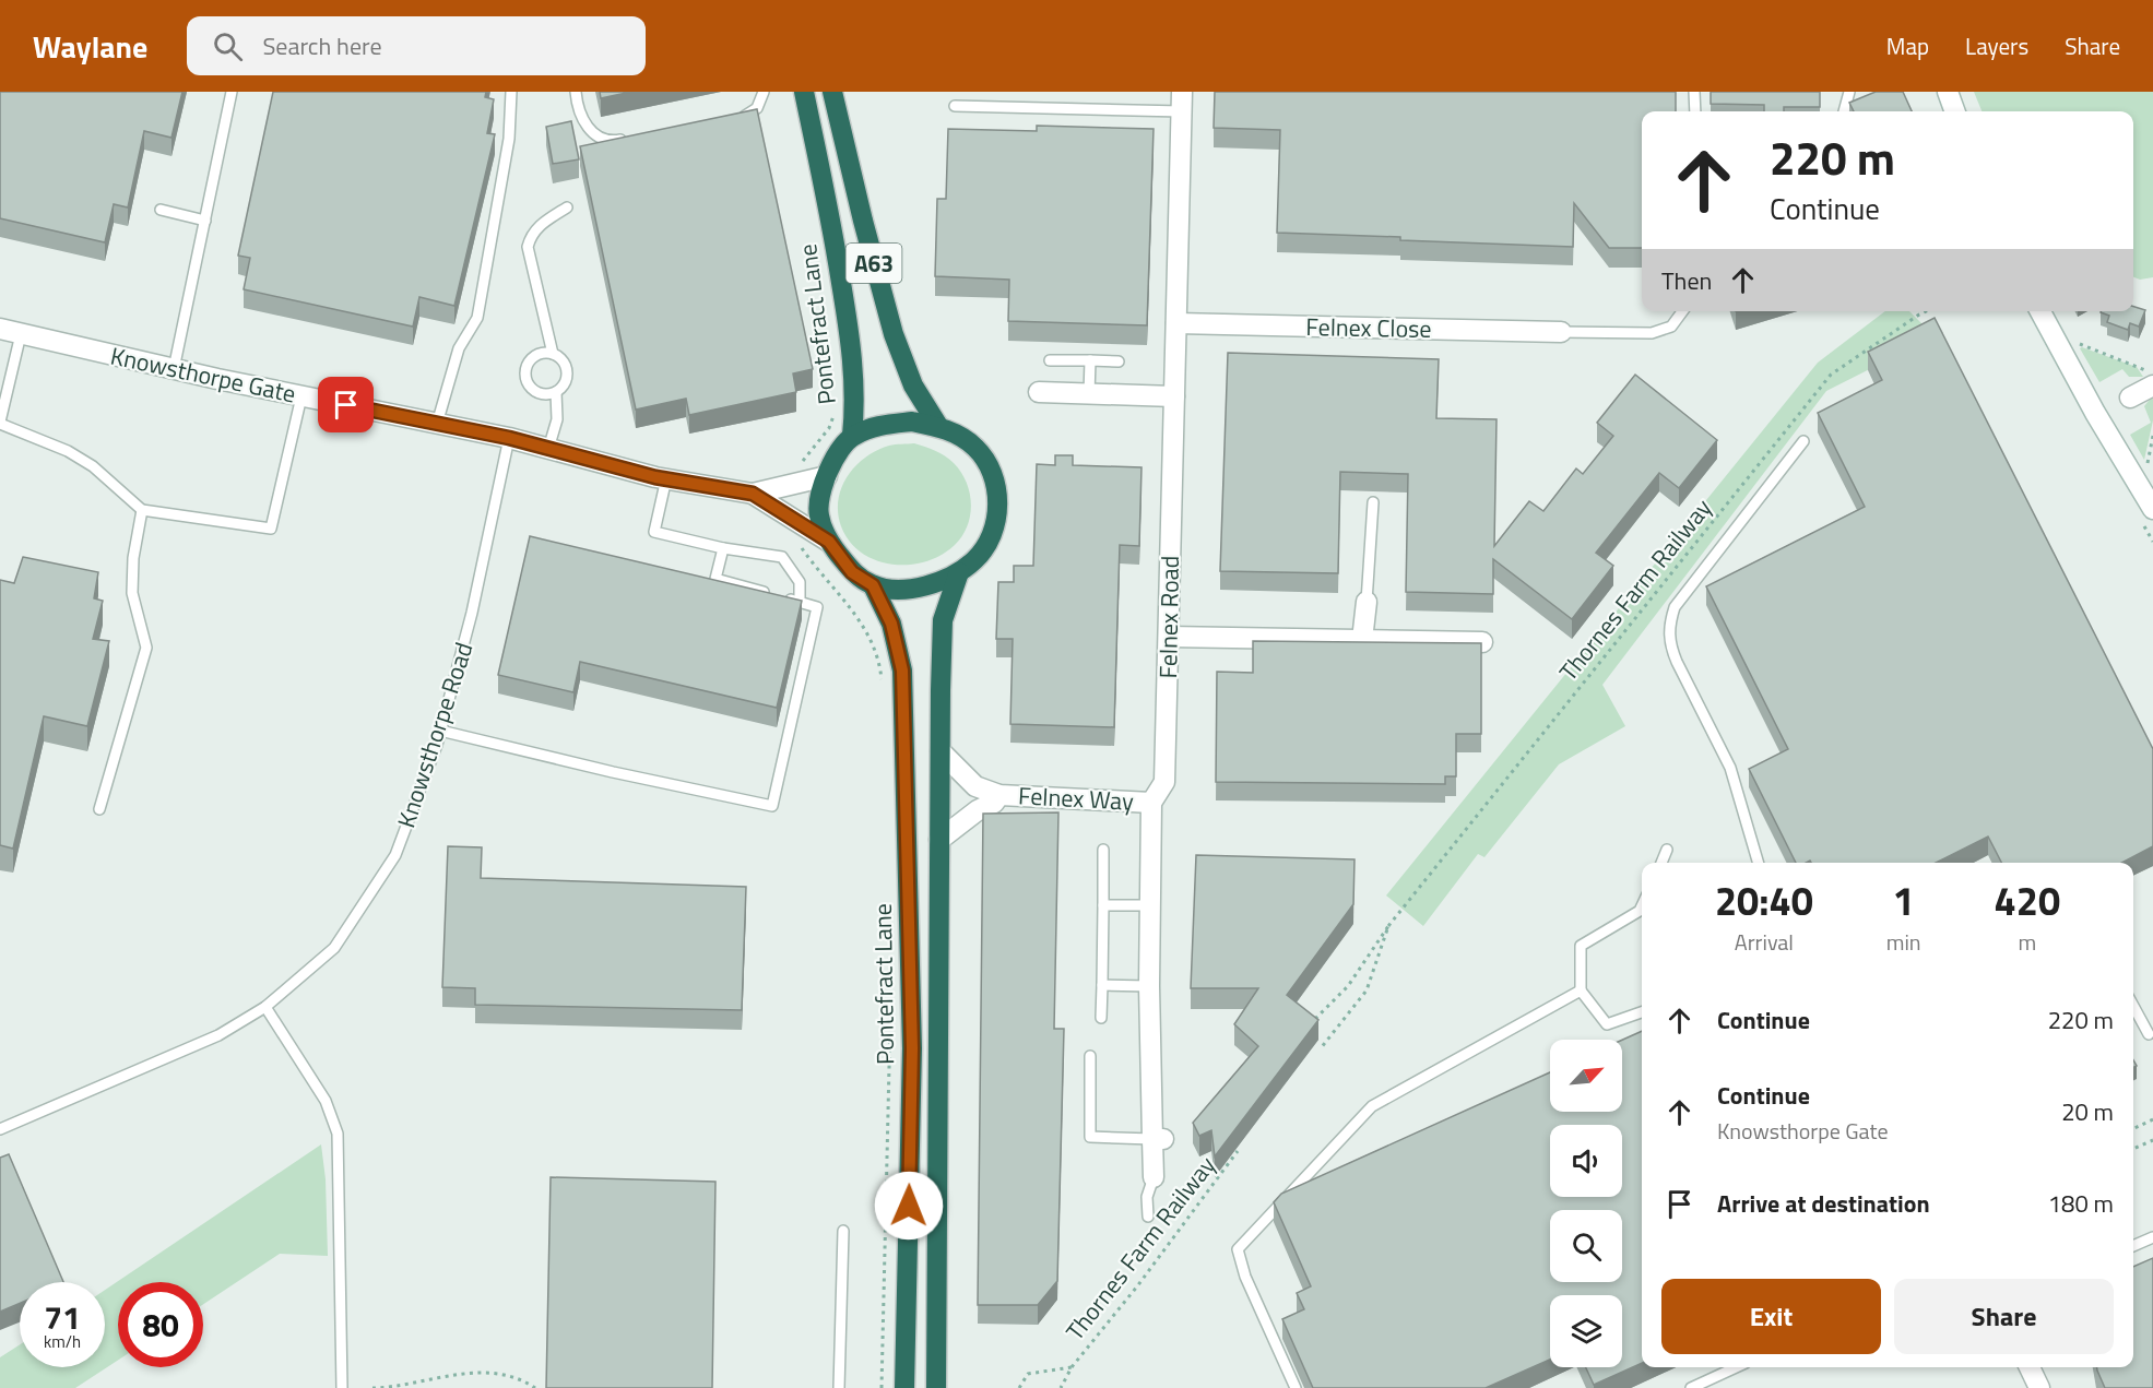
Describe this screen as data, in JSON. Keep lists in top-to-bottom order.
{
  "streets": {
    "highway": ["A63", "Pontefract Lane"],
    "street": [
      "Felnex Close",
      "Knowsthorpe Gate",
      "Felnex Road",
      "Felnex Way"
    ],
    "lane": ["Knowsthorpe Road"],
    "path": ["Thornes Farm Railway"]
  },
  "crossings": [
    ["A63", "Pontefract Lane"],
    ["A63", "Knowsthorpe Gate"],
    ["A63", "Felnex Way"],
    ["Pontefract Lane", "Knowsthorpe Gate"],
    ["Felnex Close", "Felnex Road"],
    ["Knowsthorpe Gate", "Knowsthorpe Road"],
    ["Felnex Road", "Felnex Way"]
  ],
  "north": "top right",
  "page": {
    "header": "Waylane",
    "search": "Search here",
    "nav": ["Map", "Layers", "Share"],
    "turn": ["220 m", "Continue"],
    "then": "Then",
    "eta": [
      "20:40",
      "Arrival",
      "1",
      "min",
      "420",
      "m"
    ],
    "list": [
      {
        "name": "Continue",
        "value": "220 m"
      },
      {
        "name": "Continue",
        "note": "Knowsthorpe Gate",
        "value": "20 m"
      },
      {
        "name": "Arrive at destination",
        "value": "180 m"
      }
    ],
    "buttons": ["Exit", "Share"],
    "speed": "71 km/h",
    "limit": "80"
  }
}
